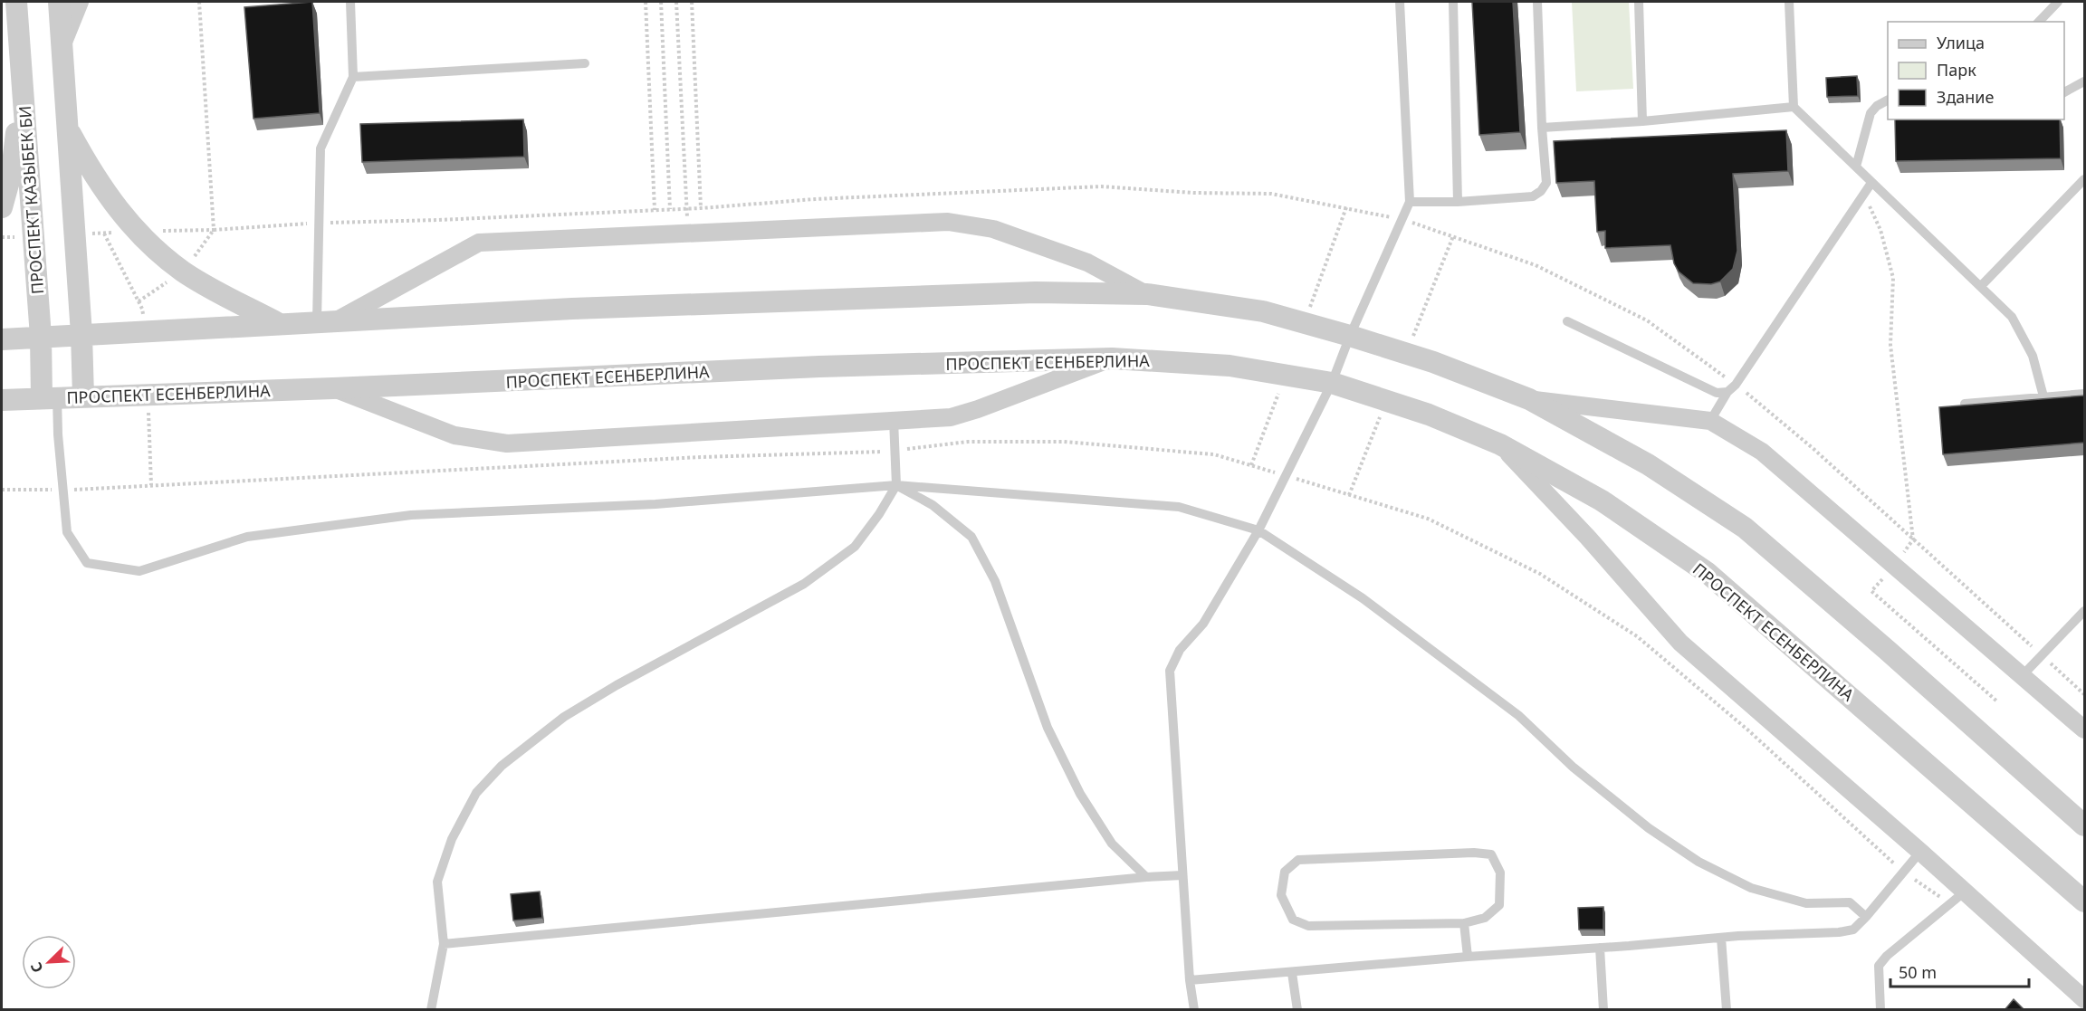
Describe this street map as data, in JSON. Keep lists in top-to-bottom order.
{
  "streets": {
    "street": ["ПРОСПЕКТ КАЗЫБЕК БИ", "ПРОСПЕКТ ЕСЕНБЕРЛИНА"]
  },
  "crossings": [
    ["ПРОСПЕКТ КАЗЫБЕК БИ", "ПРОСПЕКТ ЕСЕНБЕРЛИНА"]
  ],
  "legend": ["Улица", "Парк", "Здание"],
  "scale_bar": "50 m",
  "north": "bottom left"
}
